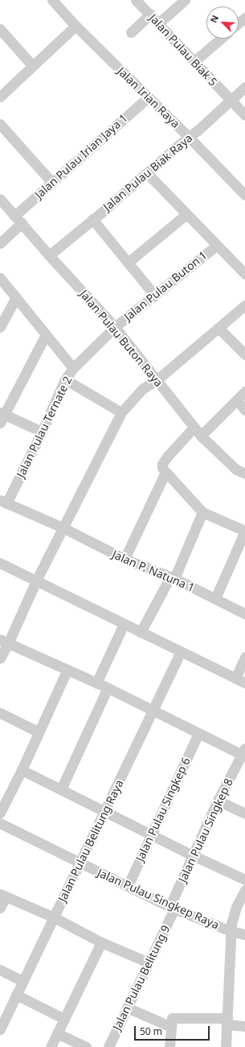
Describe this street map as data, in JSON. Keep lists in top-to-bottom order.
{
  "streets": {
    "street": [
      "Jalan Pulau Biak 5",
      "Jalan Irian Raya",
      "Jalan Pulau Irian Jaya 1",
      "Jalan Pulau Biak Raya",
      "Jalan Pulau Buton 1",
      "Jalan Pulau Buton Raya",
      "Jalan Pulau Ternate 2",
      "Jalan P. Natuna 1",
      "Jalan Pulau Singkep 6",
      "Jalan Pulau Singkep 8",
      "Jalan Pulau Belitung Raya",
      "Jalan Pulau Singkep Raya",
      "Jalan Pulau Belitung 9"
    ]
  },
  "crossings": [
    ["Jalan Pulau Biak 5", "Jalan Pulau Biak Raya"],
    ["Jalan Irian Raya", "Jalan Pulau Irian Jaya 1"],
    ["Jalan Irian Raya", "Jalan Pulau Biak Raya"],
    ["Jalan Pulau Irian Jaya 1", "Jalan Pulau Buton Raya"],
    ["Jalan Pulau Biak Raya", "Jalan Pulau Buton Raya"],
    ["Jalan Pulau Buton 1", "Jalan Pulau Buton Raya"],
    ["Jalan Pulau Buton 1", "Jalan Pulau Ternate 2"],
    ["Jalan Pulau Buton Raya", "Jalan Pulau Ternate 2"],
    ["Jalan Pulau Ternate 2", "Jalan P. Natuna 1"],
    ["Jalan Pulau Singkep 6", "Jalan Pulau Singkep Raya"],
    ["Jalan Pulau Singkep 8", "Jalan Pulau Singkep Raya"],
    ["Jalan Pulau Singkep 8", "Jalan Pulau Belitung 9"],
    ["Jalan Pulau Belitung Raya", "Jalan Pulau Singkep Raya"],
    ["Jalan Pulau Singkep Raya", "Jalan Pulau Belitung 9"]
  ],
  "scale_bar": "50 m",
  "north": "top left"
}
